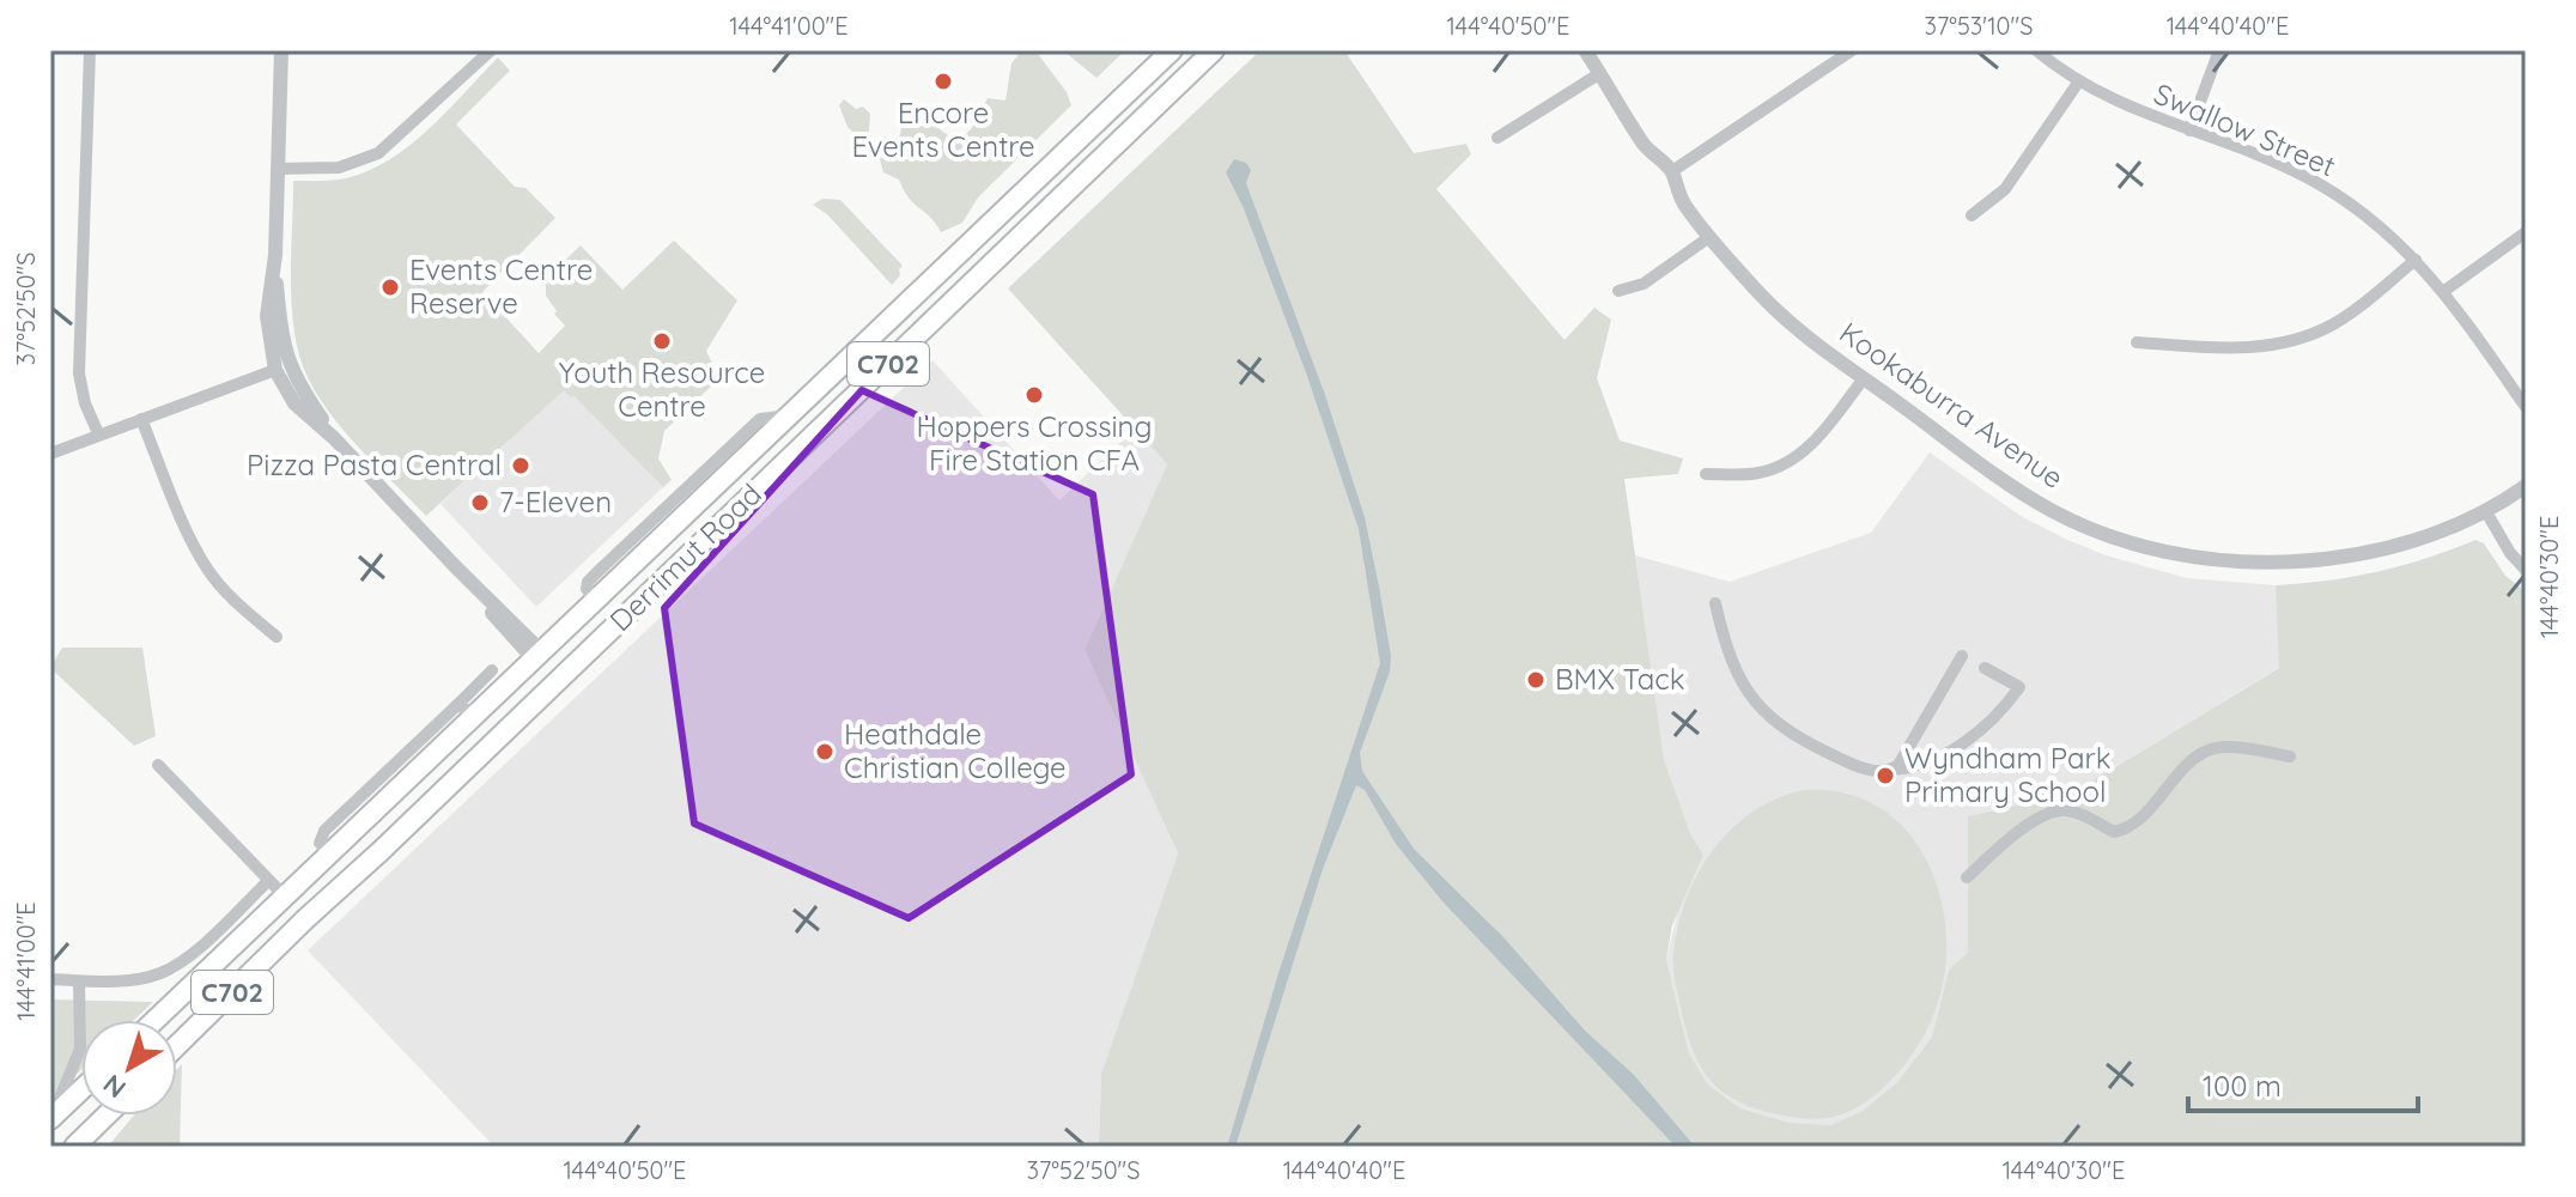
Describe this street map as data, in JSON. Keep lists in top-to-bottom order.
{
  "streets": {
    "highway": ["C702", "Derrimut Road"],
    "street": ["Swallow Street", "Kookaburra Avenue"]
  },
  "places": [
    "Encore Events Centre",
    "Events Centre Reserve",
    "Youth Resource Centre",
    "Hoppers Crossing Fire Station CFA",
    "Pizza Pasta Central",
    "7-Eleven",
    "BMX Tack",
    "Heathdale Christian College",
    "Wyndham Park Primary School"
  ],
  "scale_bar": "100 m",
  "north": "bottom left",
  "coordinates": [
    "144°41'00\"E",
    "144°40'50\"E",
    "37°53'10\"S",
    "144°40'40\"E",
    "37°52'50\"S",
    "144°40'30\"E"
  ]
}
